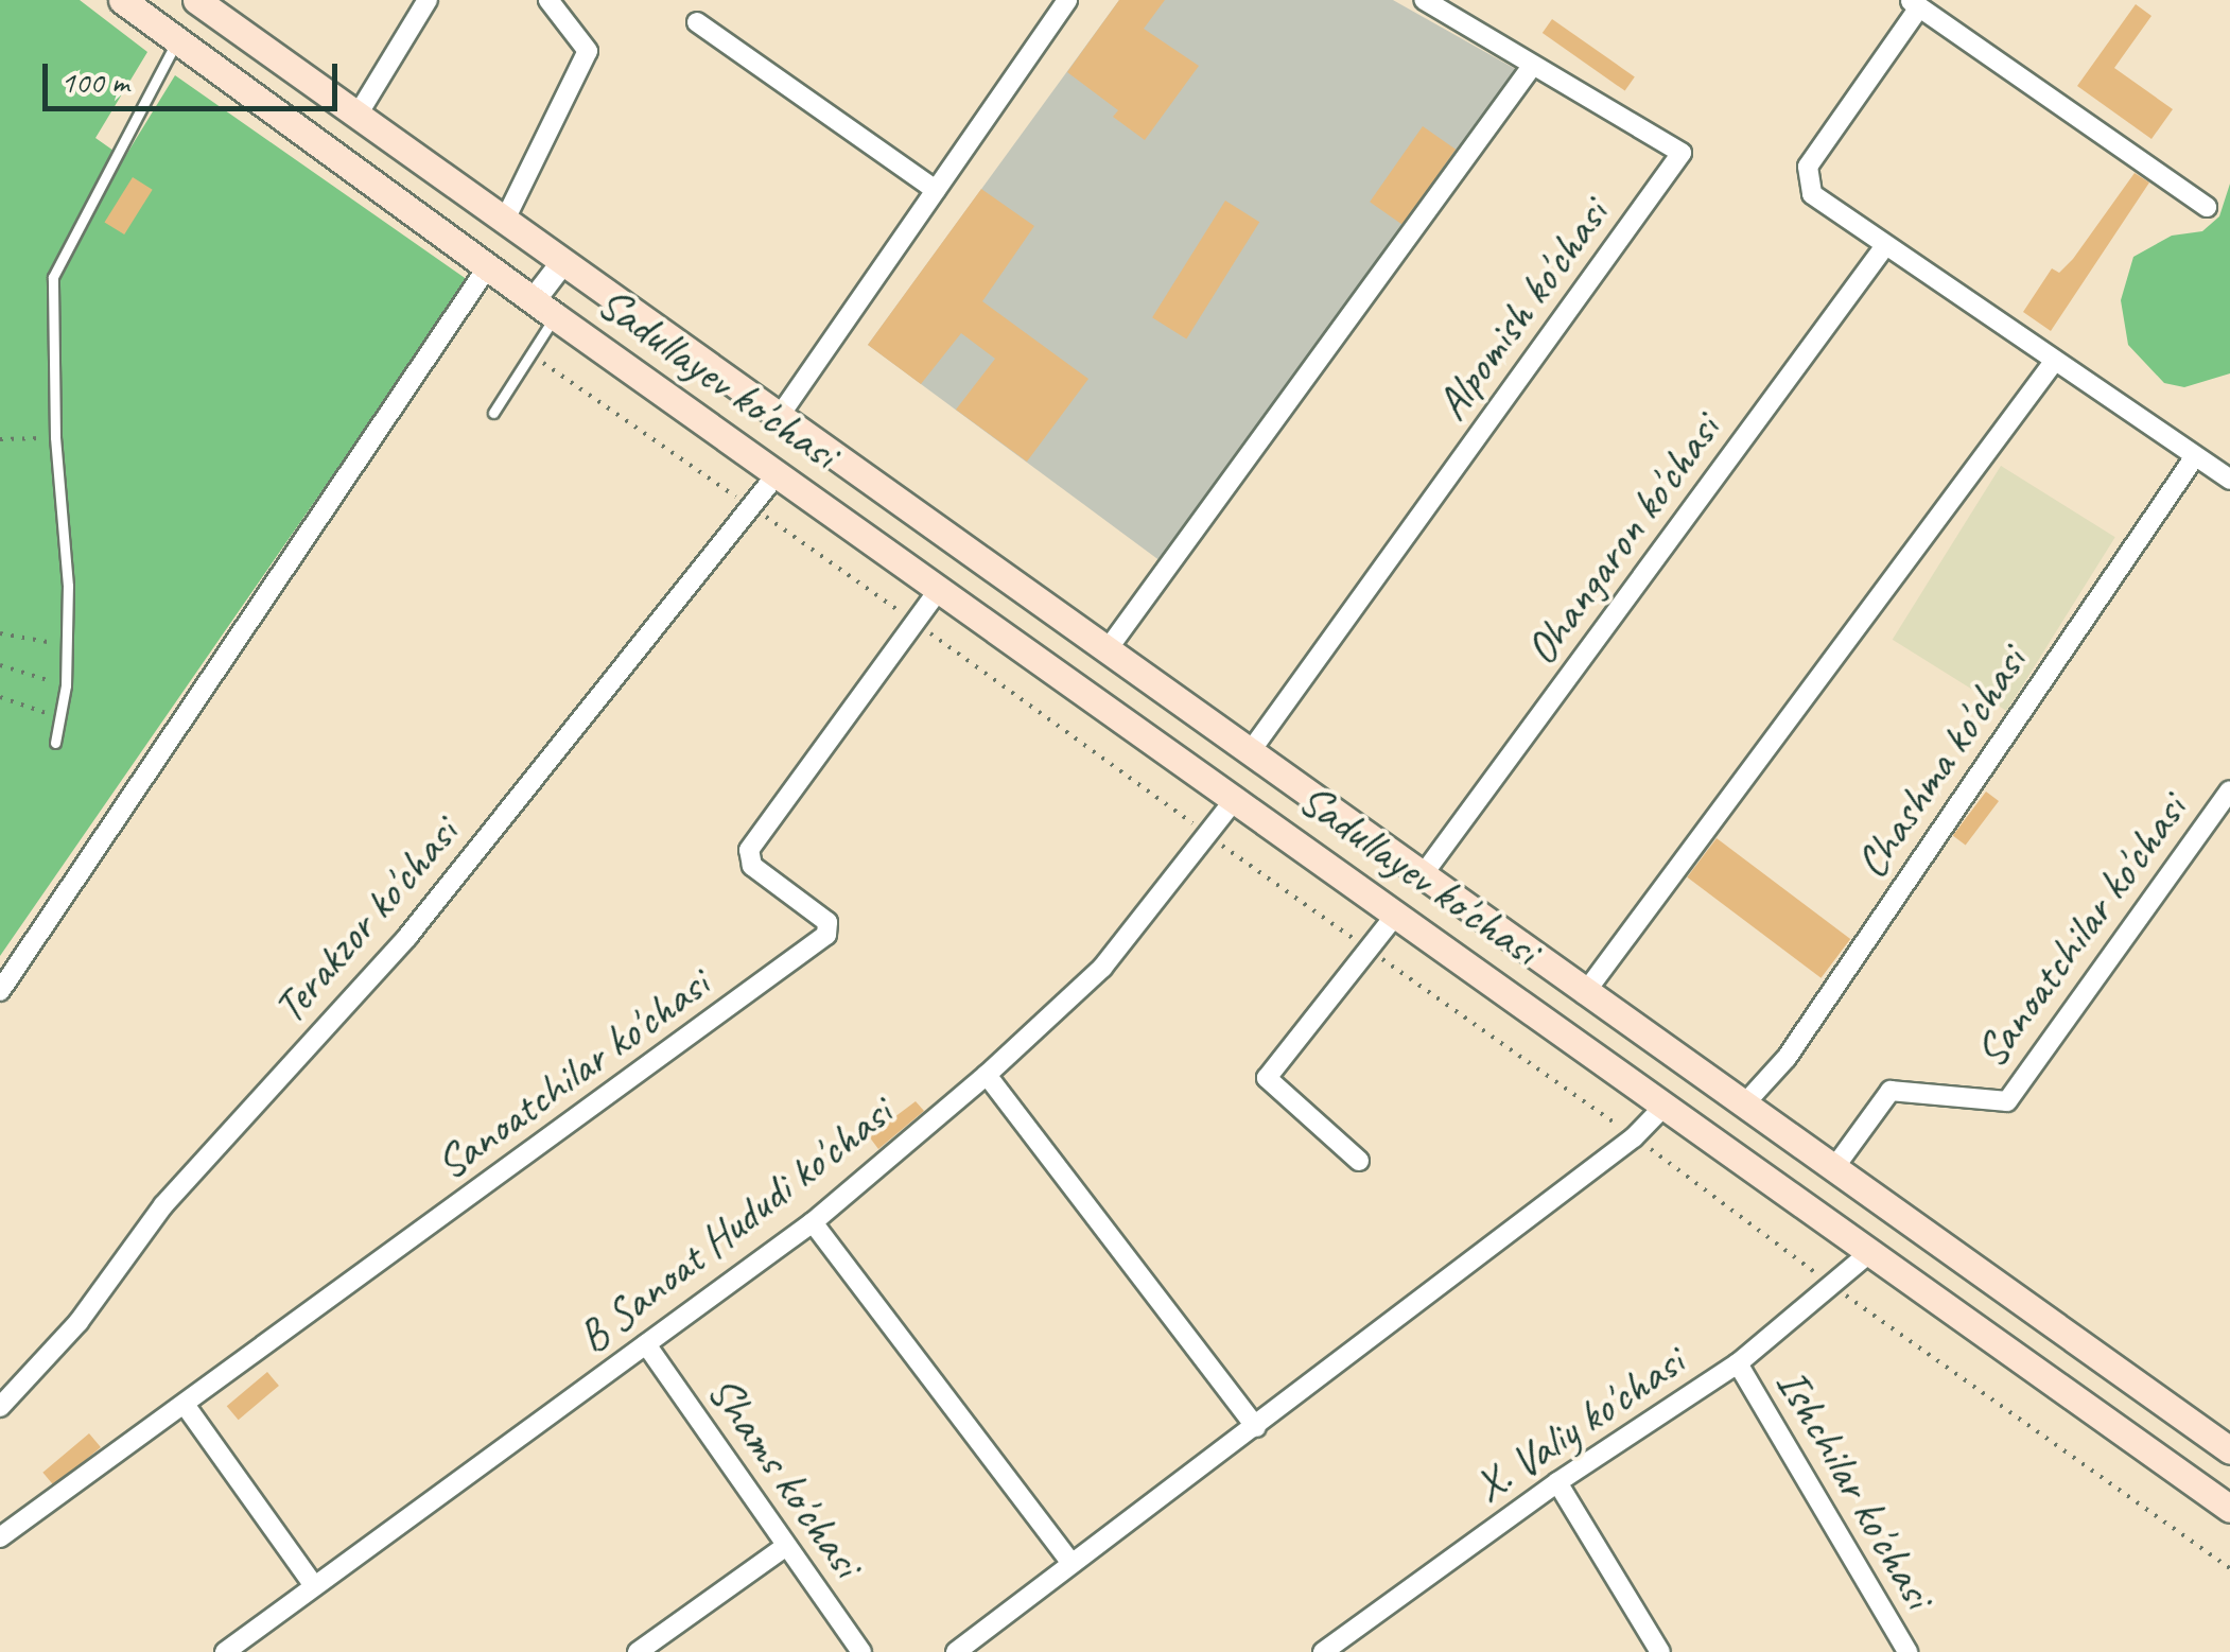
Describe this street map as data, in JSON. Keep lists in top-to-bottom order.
{
  "streets": {
    "main road": ["Sadullayev ko'chasi"],
    "street": [
      "Alpomish ko'chasi",
      "Ohangaron ko'chasi",
      "Chashma ko'chasi",
      "Terakzor ko'chasi",
      "Sanoatchilar ko'chasi",
      "B Sanoat Hududi ko'chasi",
      "X. Valiy ko'chasi",
      "Shams ko'chasi",
      "Ishchilar ko'chasi"
    ]
  },
  "crossings": [
    ["Alpomish ko'chasi", "Sadullayev ko'chasi"],
    ["Sadullayev ko'chasi", "Ohangaron ko'chasi"],
    ["Sadullayev ko'chasi", "Chashma ko'chasi"],
    ["Sadullayev ko'chasi", "Terakzor ko'chasi"],
    ["Sadullayev ko'chasi", "Sanoatchilar ko'chasi"],
    ["Sadullayev ko'chasi", "B Sanoat Hududi ko'chasi"],
    ["Sadullayev ko'chasi", "X. Valiy ko'chasi"],
    ["B Sanoat Hududi ko'chasi", "Shams ko'chasi"],
    ["X. Valiy ko'chasi", "Ishchilar ko'chasi"]
  ],
  "scale_bar": "100 m"
}
